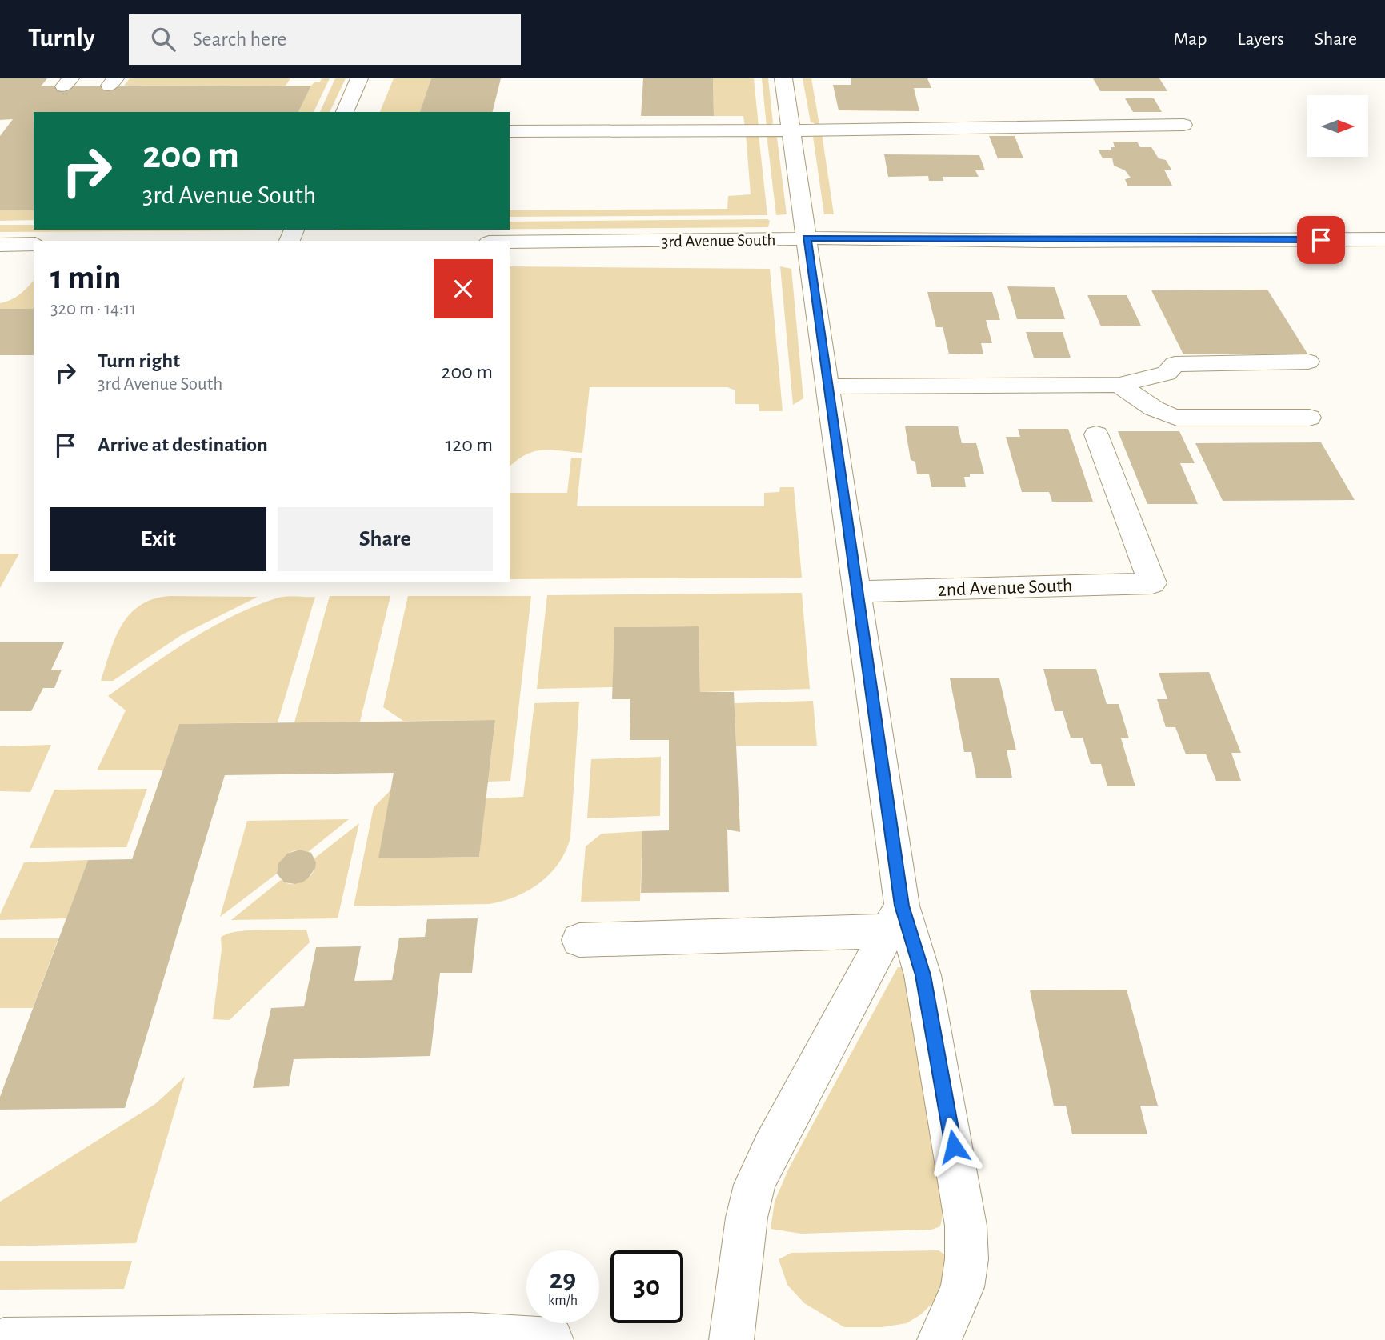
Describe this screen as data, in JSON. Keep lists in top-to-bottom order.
{
  "streets": {
    "street": ["3rd Avenue South", "2nd Avenue South"]
  },
  "north": "right",
  "page": {
    "header": "Turnly",
    "search": "Search here",
    "nav": ["Map", "Layers", "Share"],
    "turn": ["200 m", "3rd Avenue South"],
    "heading": ["1 min", "320 m · 14:11"],
    "list": [
      {
        "name": "Turn right",
        "note": "3rd Avenue South",
        "value": "200 m"
      },
      {
        "name": "Arrive at destination",
        "value": "120 m"
      }
    ],
    "buttons": ["Exit", "Share"],
    "speed": "29 km/h",
    "limit": "30"
  }
}
